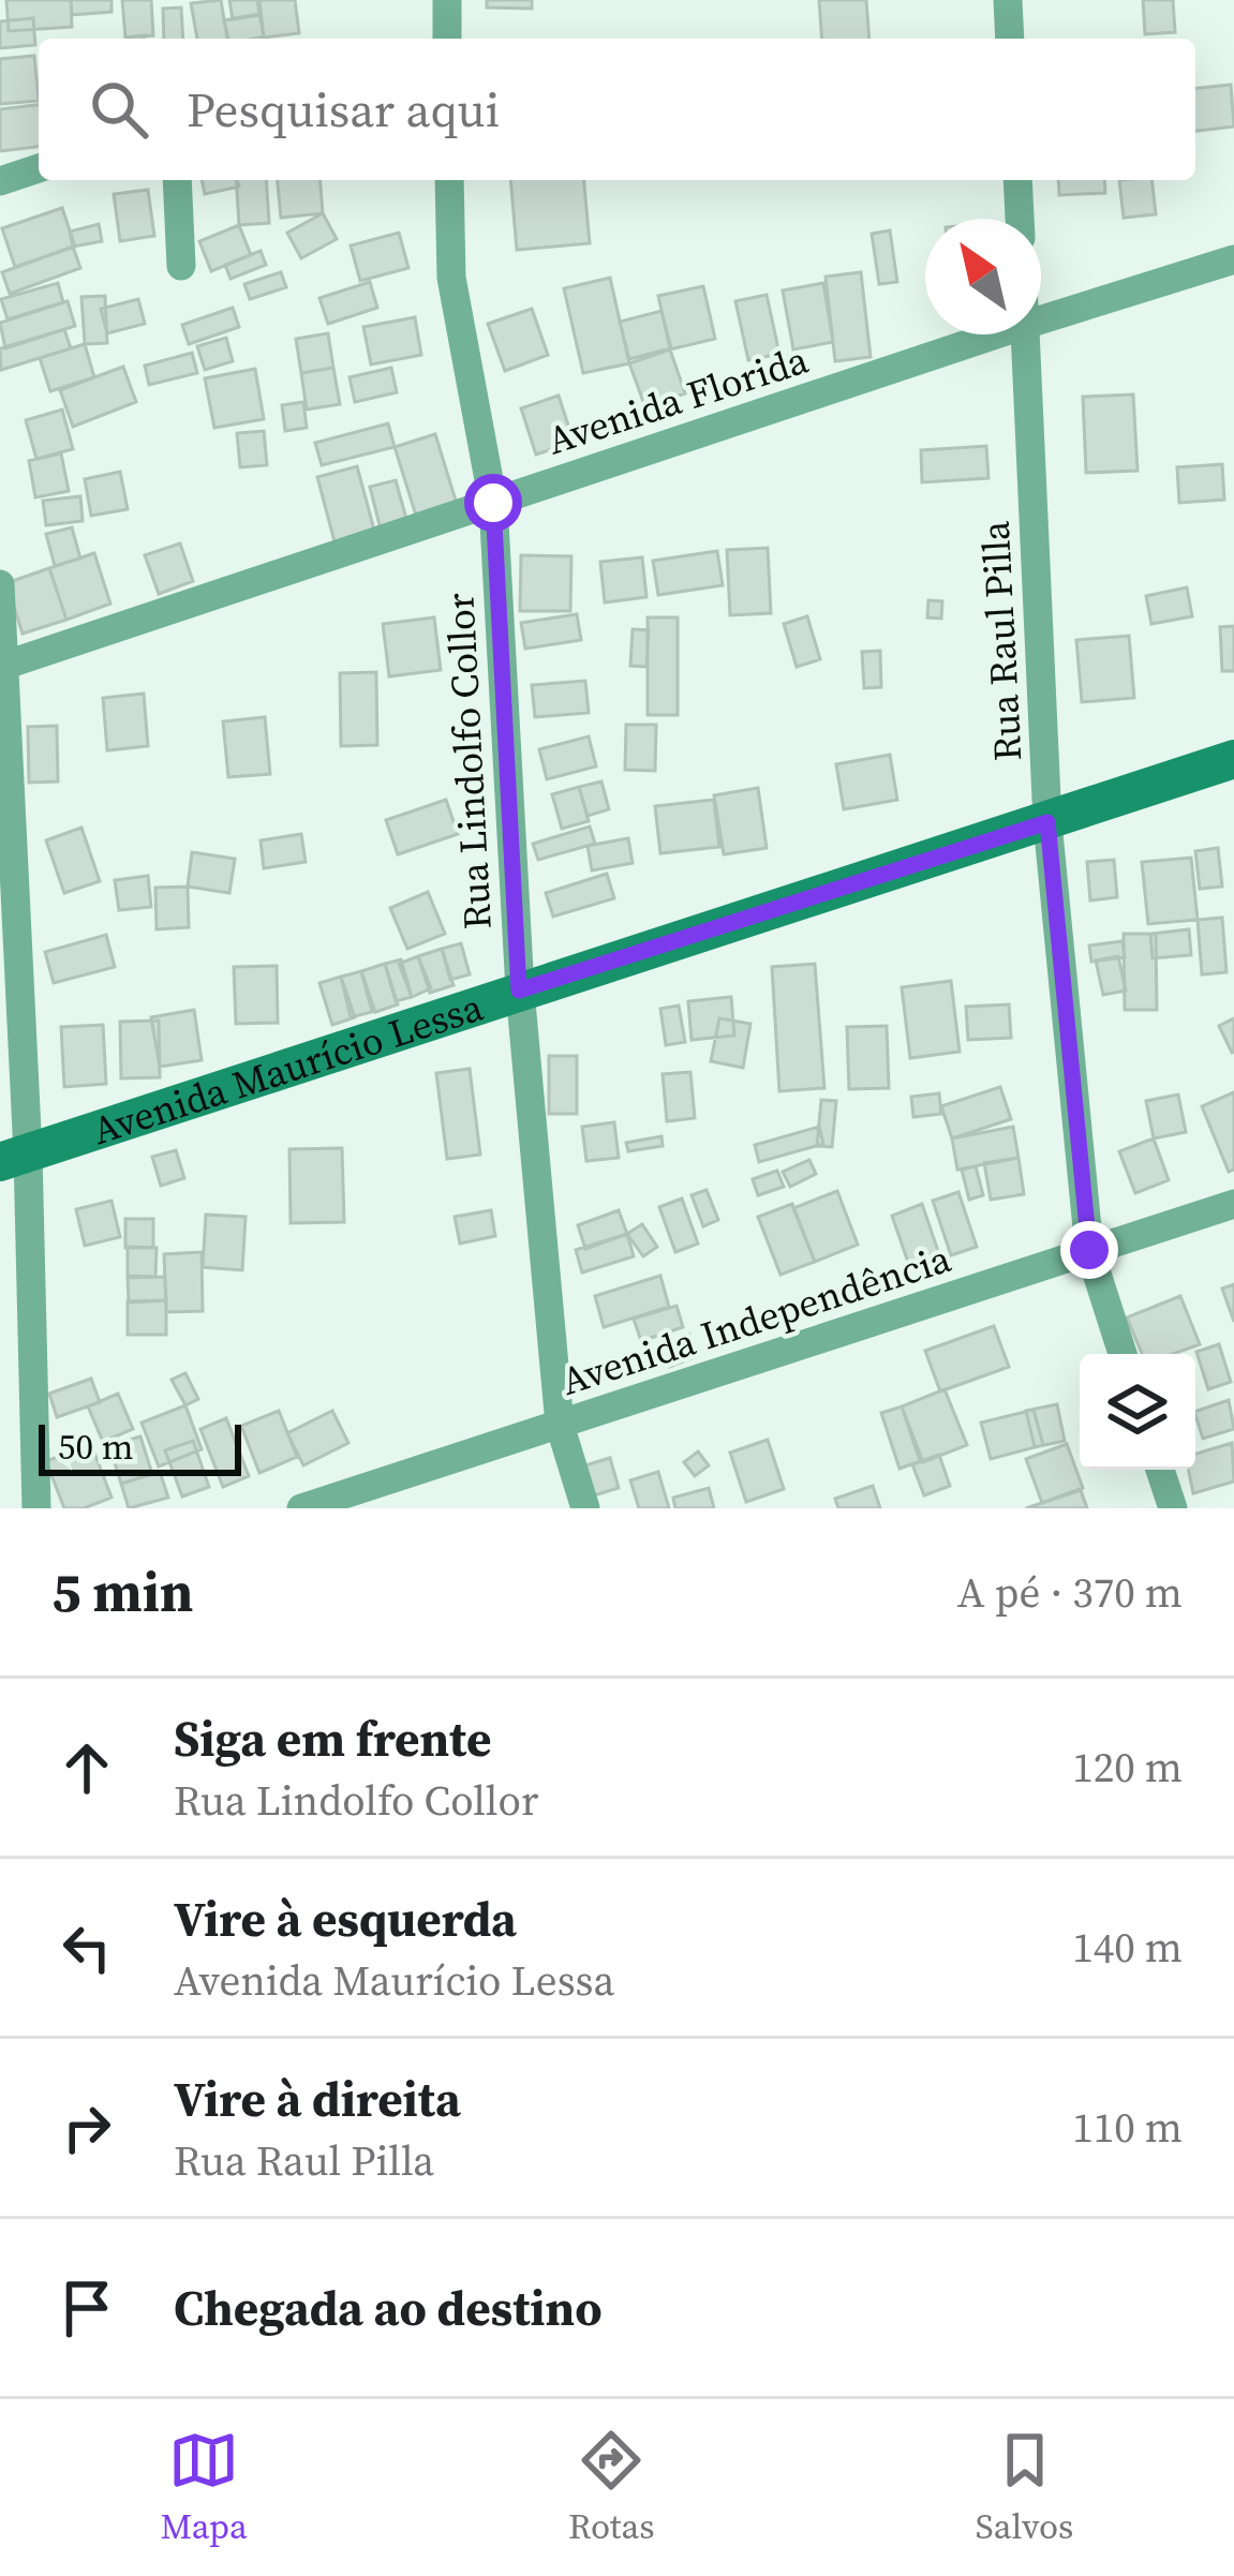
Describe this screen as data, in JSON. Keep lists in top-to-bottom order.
{
  "streets": {
    "street": [
      "Avenida Florida",
      "Rua Raul Pilla",
      "Rua Lindolfo Collor",
      "Avenida Maurício Lessa",
      "Avenida Independência"
    ]
  },
  "crossings": [
    ["Avenida Florida", "Rua Lindolfo Collor"],
    ["Rua Raul Pilla", "Avenida Maurício Lessa"],
    ["Rua Raul Pilla", "Avenida Independência"],
    ["Rua Lindolfo Collor", "Avenida Maurício Lessa"],
    ["Rua Lindolfo Collor", "Avenida Independência"]
  ],
  "scale_bar": "50 m",
  "north": "top left",
  "page": {
    "search": "Pesquisar aqui",
    "scale": "50 m",
    "heading": ["5 min", "A pé · 370 m"],
    "list": [
      ["Siga em frente", "Rua Lindolfo Collor", "120 m"],
      ["Vire à esquerda", "Avenida Maurício Lessa", "140 m"],
      ["Vire à direita", "Rua Raul Pilla", "110 m"],
      "Chegada ao destino"
    ],
    "nav": ["Mapa", "Rotas", "Salvos"]
  }
}
